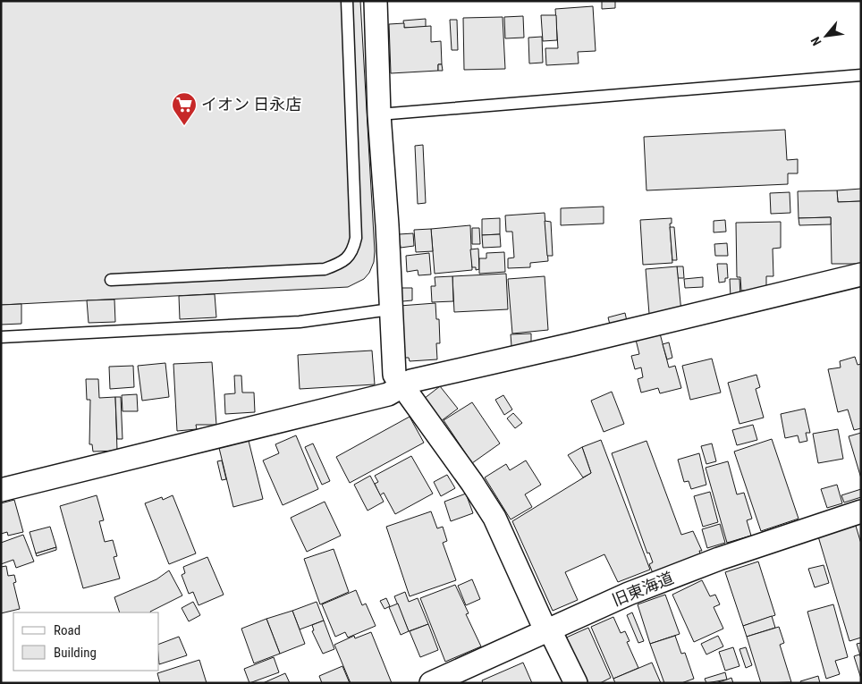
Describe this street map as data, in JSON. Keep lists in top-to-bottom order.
{
  "streets": {
    "street": ["旧東海道"]
  },
  "places": {
    "supermarket": ["イオン 日永店"]
  },
  "legend": ["Road", "Building"],
  "north": "bottom left"
}
